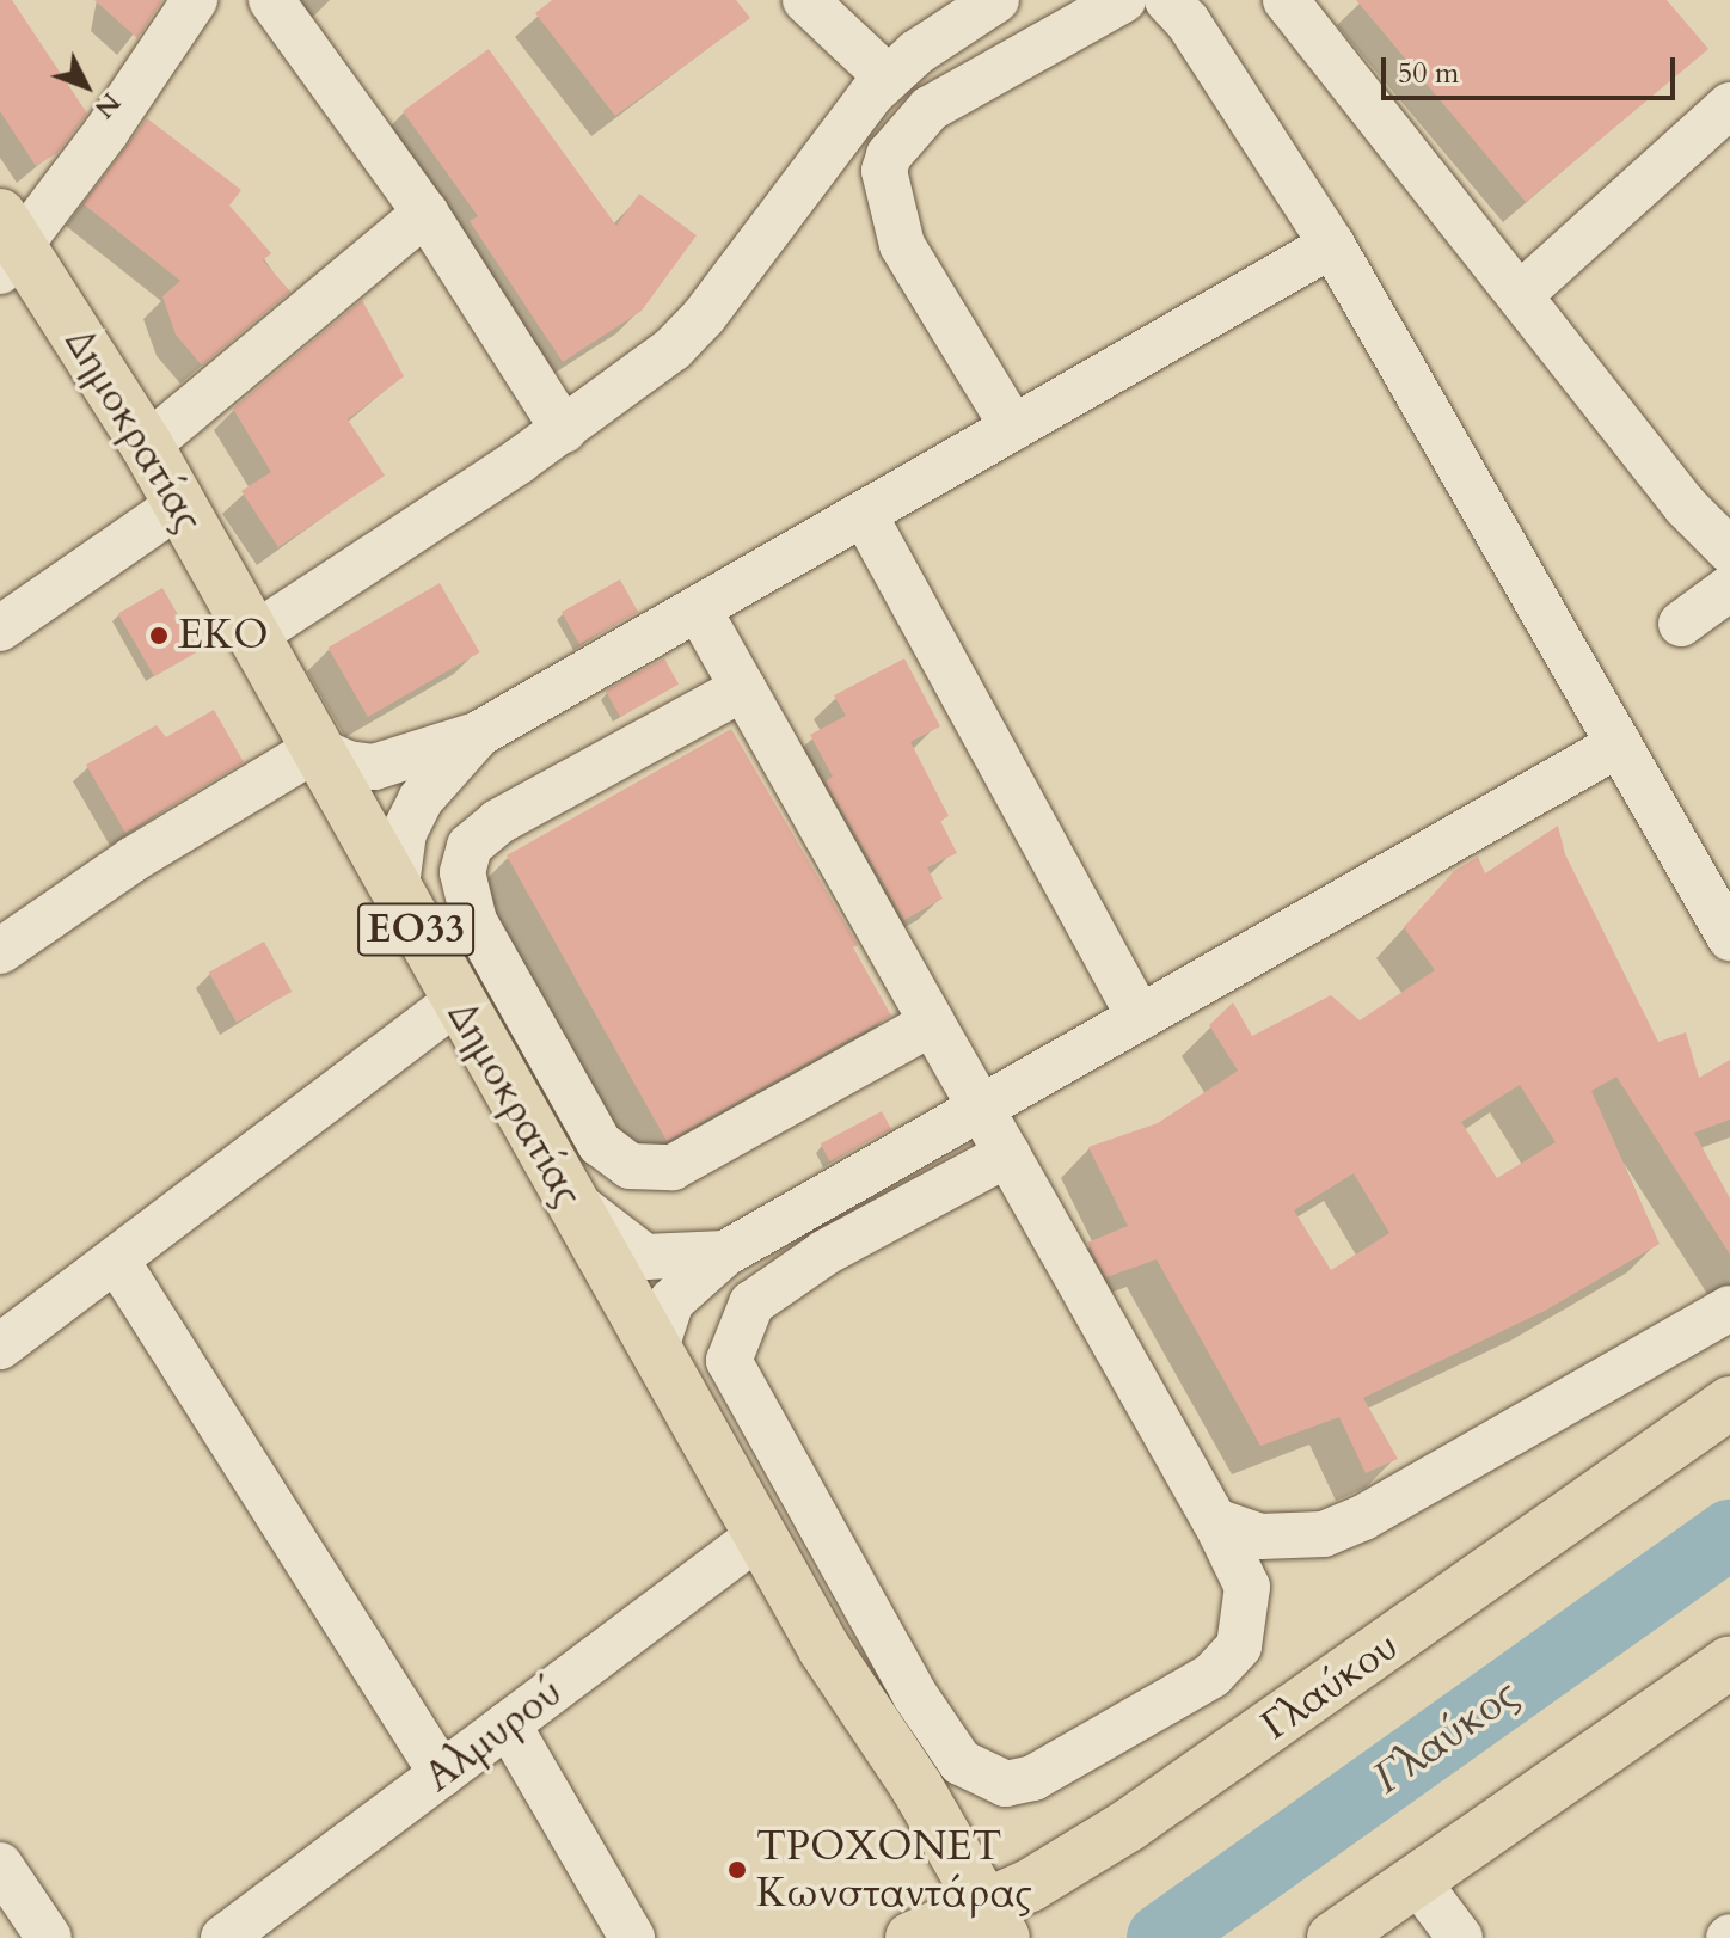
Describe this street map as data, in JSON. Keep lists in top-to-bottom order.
{
  "streets": {
    "main road": ["Δημοκρατίας", "ΕΟ33", "Γλαύκου"],
    "street": ["Αλμυρού"]
  },
  "crossings": [
    ["Δημοκρατίας", "Γλαύκου"],
    ["Δημοκρατίας", "Αλμυρού"]
  ],
  "water": ["Γλαύκος"],
  "places": ["EKO", "ΤΡΟΧΟΝΕΤ Κωνσταντάρας"],
  "scale_bar": "50 m",
  "north": "bottom right"
}
